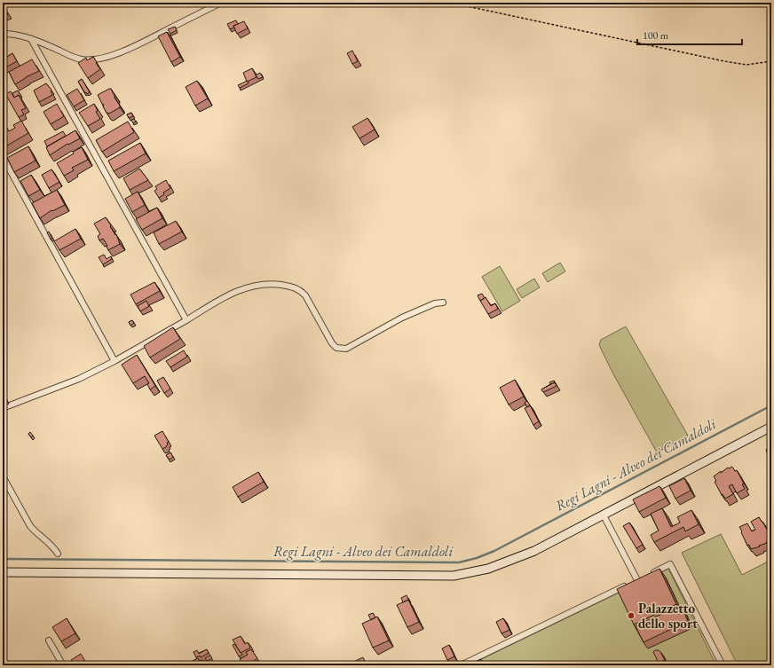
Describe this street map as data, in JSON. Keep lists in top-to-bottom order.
{
  "water": ["Regi Lagni - Alveo dei Camaldoli"],
  "places": ["Palazzetto dello sport"],
  "scale_bar": "100 m"
}
